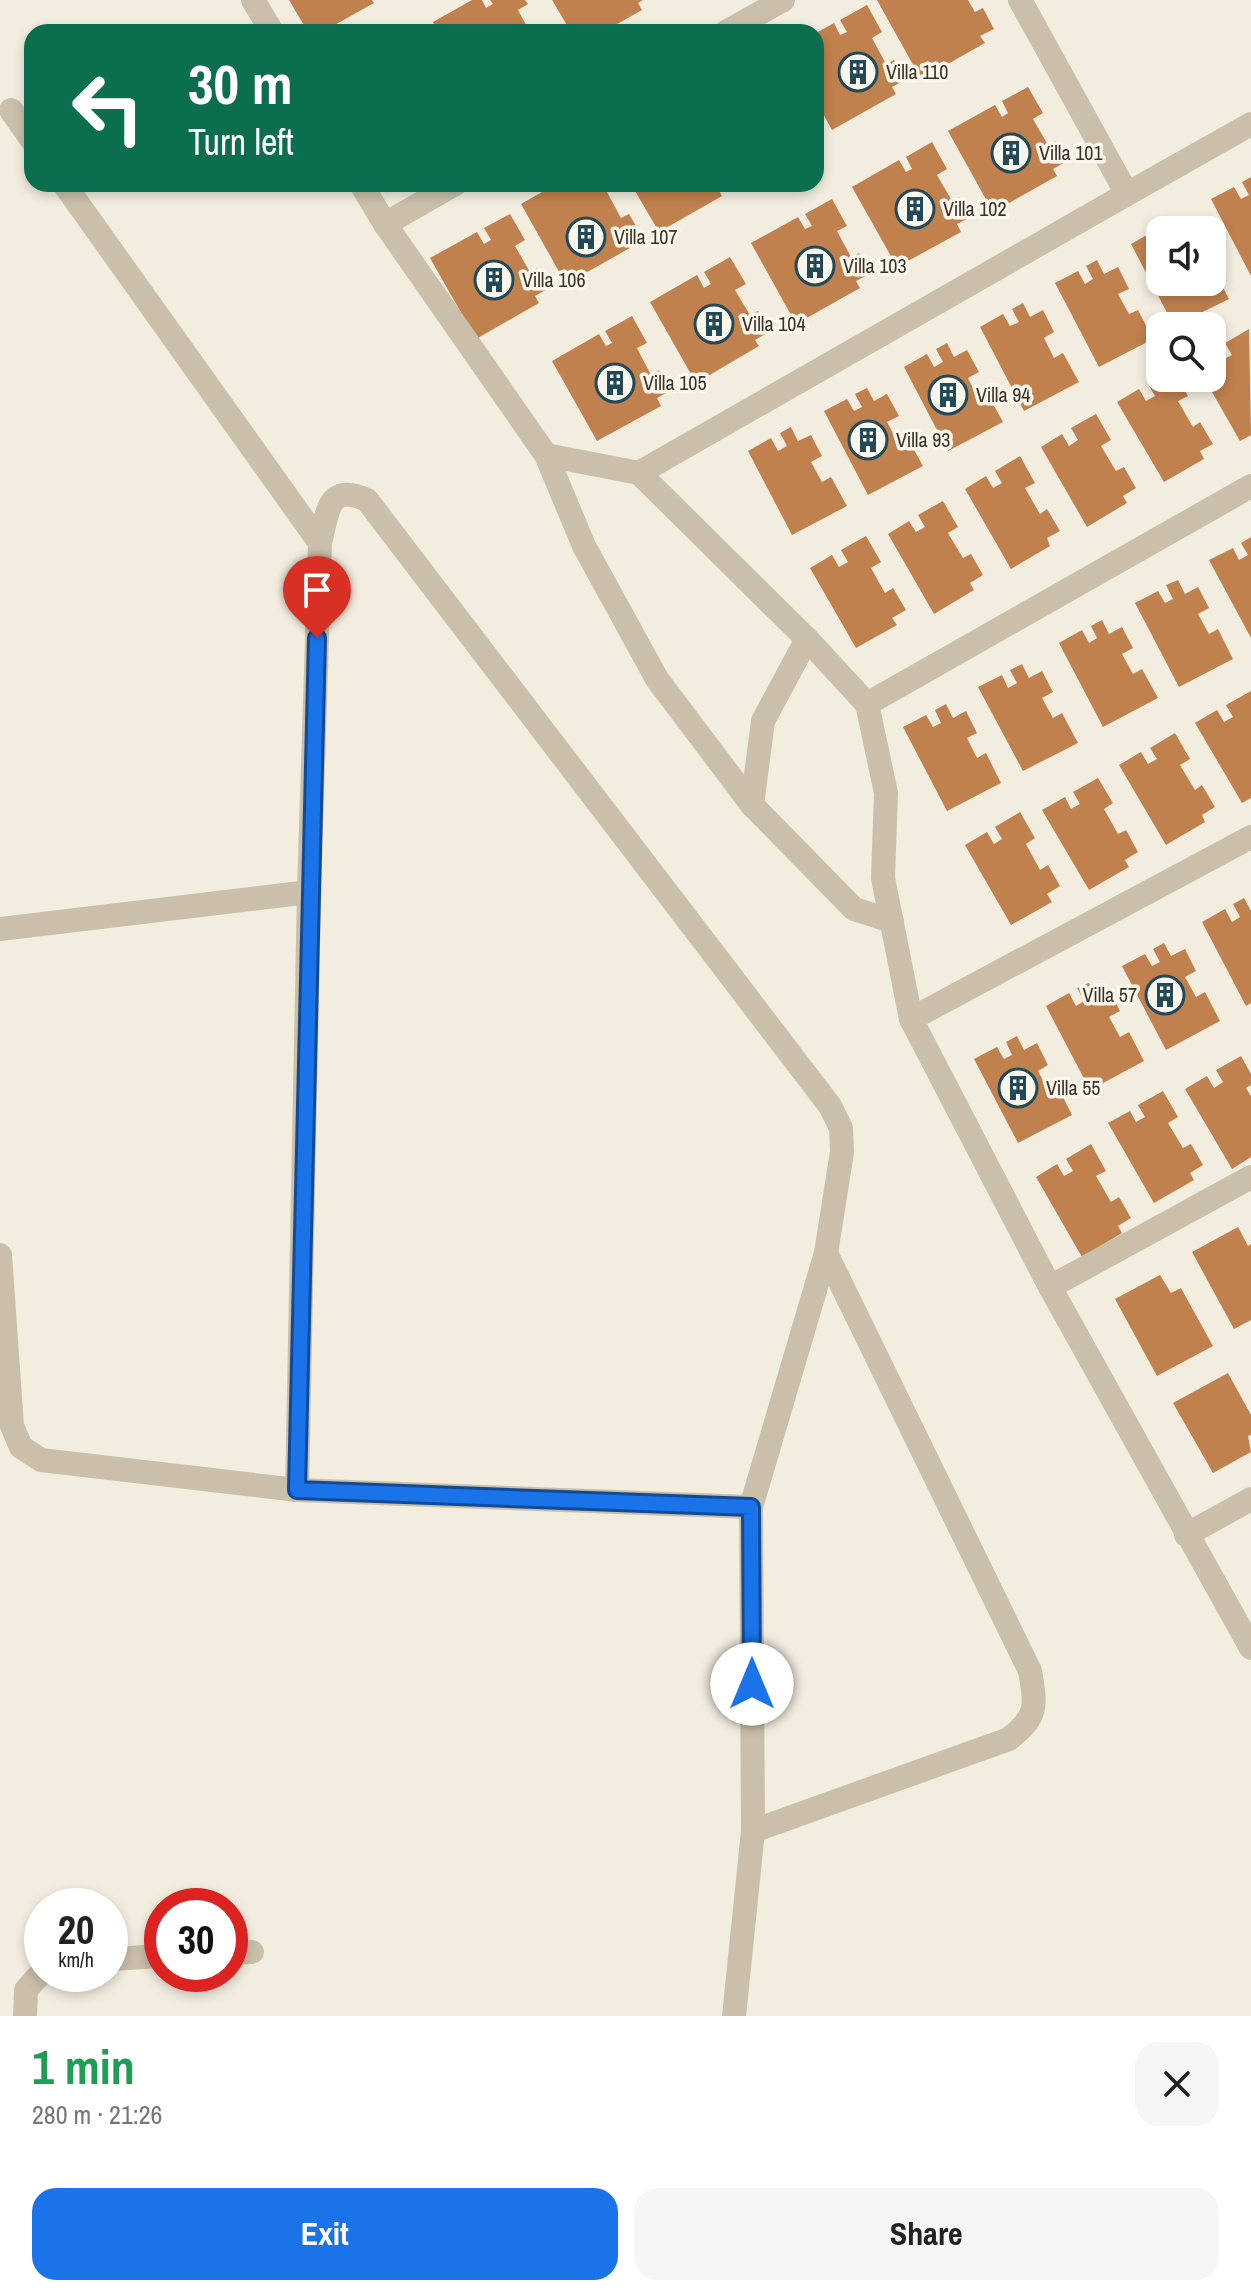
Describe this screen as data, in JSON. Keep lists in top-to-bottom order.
{
  "places": {
    "building": [
      "Villa 110",
      "Villa 101",
      "Villa 102",
      "Villa 107",
      "Villa 103",
      "Villa 106",
      "Villa 104",
      "Villa 105",
      "Villa 94",
      "Villa 93",
      "Villa 57",
      "Villa 55"
    ]
  },
  "page": {
    "turn": ["30 m", "Turn left"],
    "speed": "20 km/h",
    "limit": "30",
    "heading": ["1 min", "280 m · 21:26"],
    "buttons": ["Exit", "Share"]
  }
}
